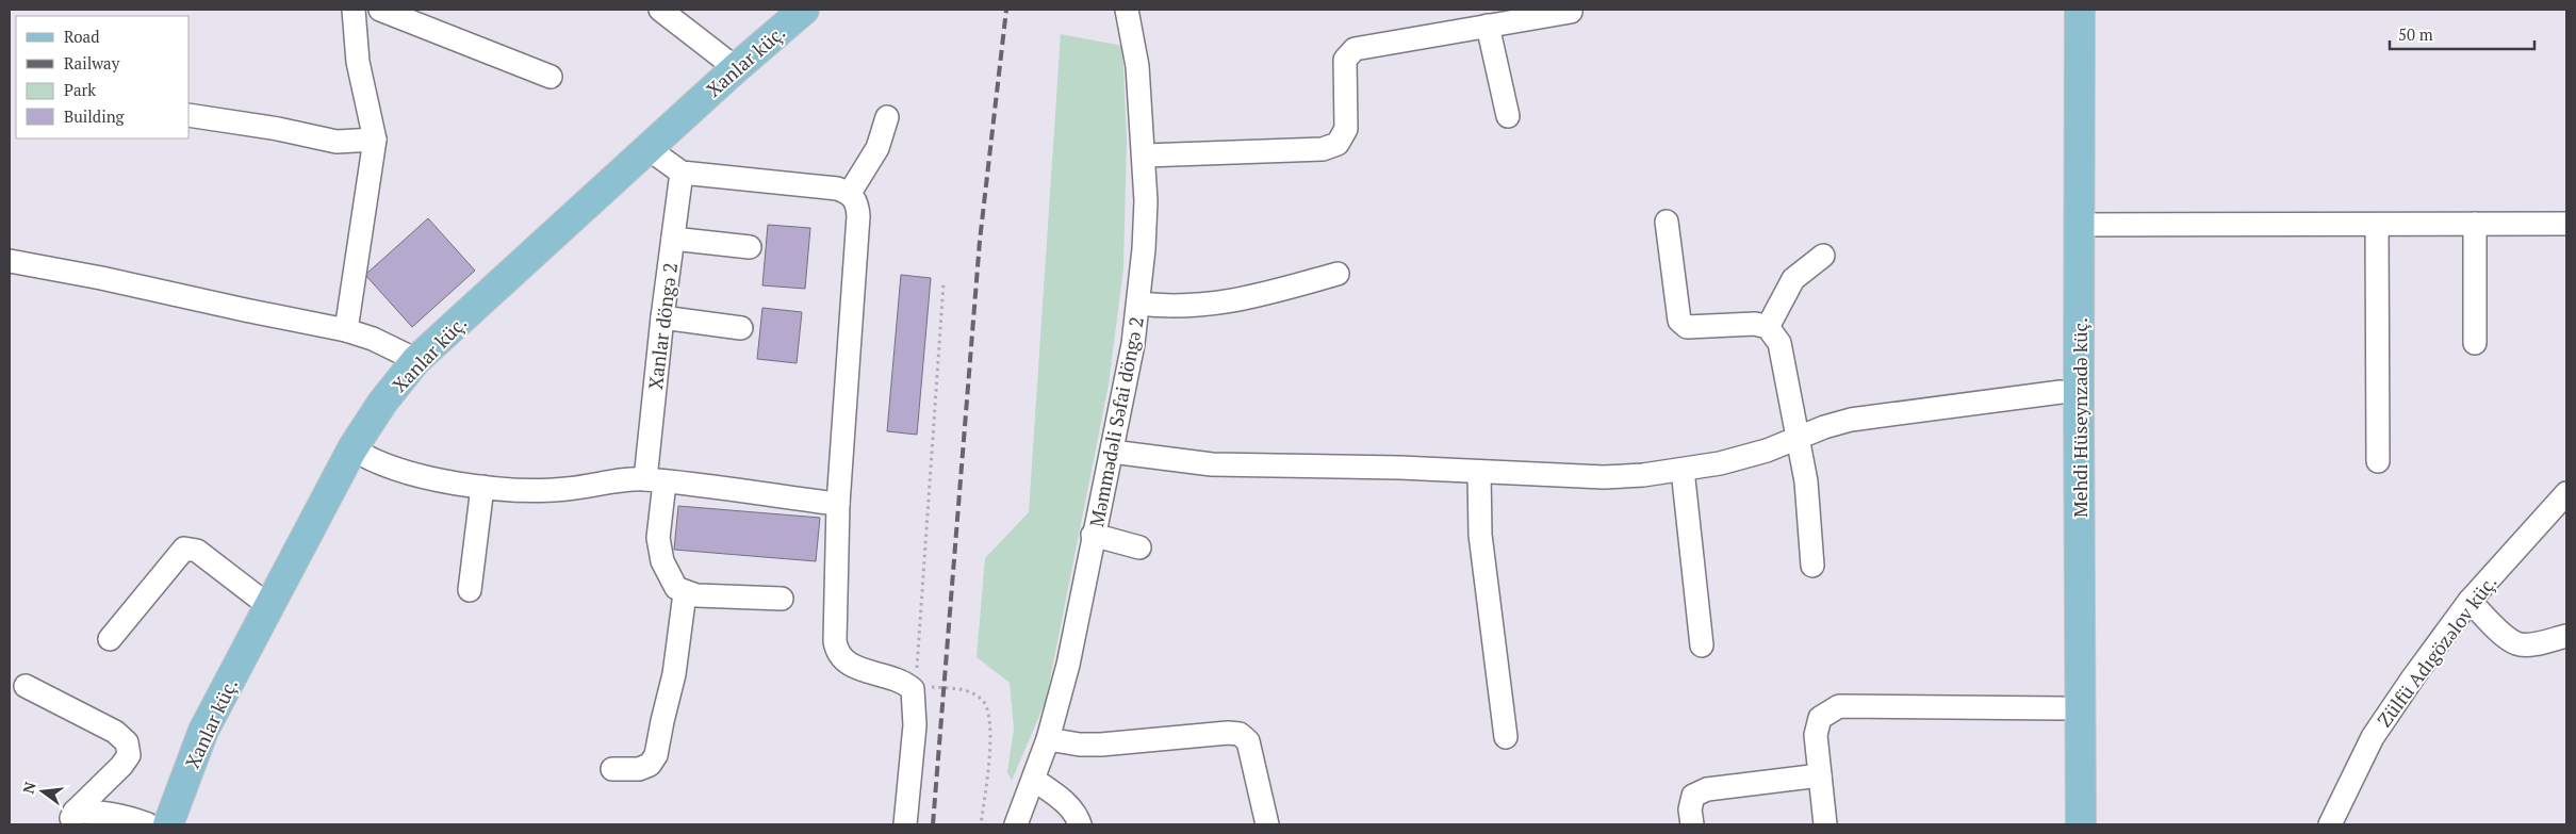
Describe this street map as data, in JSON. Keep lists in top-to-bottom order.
{
  "streets": {
    "main road": ["Xanlar küç.", "Mehdi Hüseynzadə küç."],
    "street": ["Xanlar döngə 2", "Məmmədəli Səfai döngə 2", "Zülfü Adıgözəlov küç."]
  },
  "legend": [
    "Road",
    "Railway",
    "Park",
    "Building"
  ],
  "scale_bar": "50 m",
  "north": "left"
}
